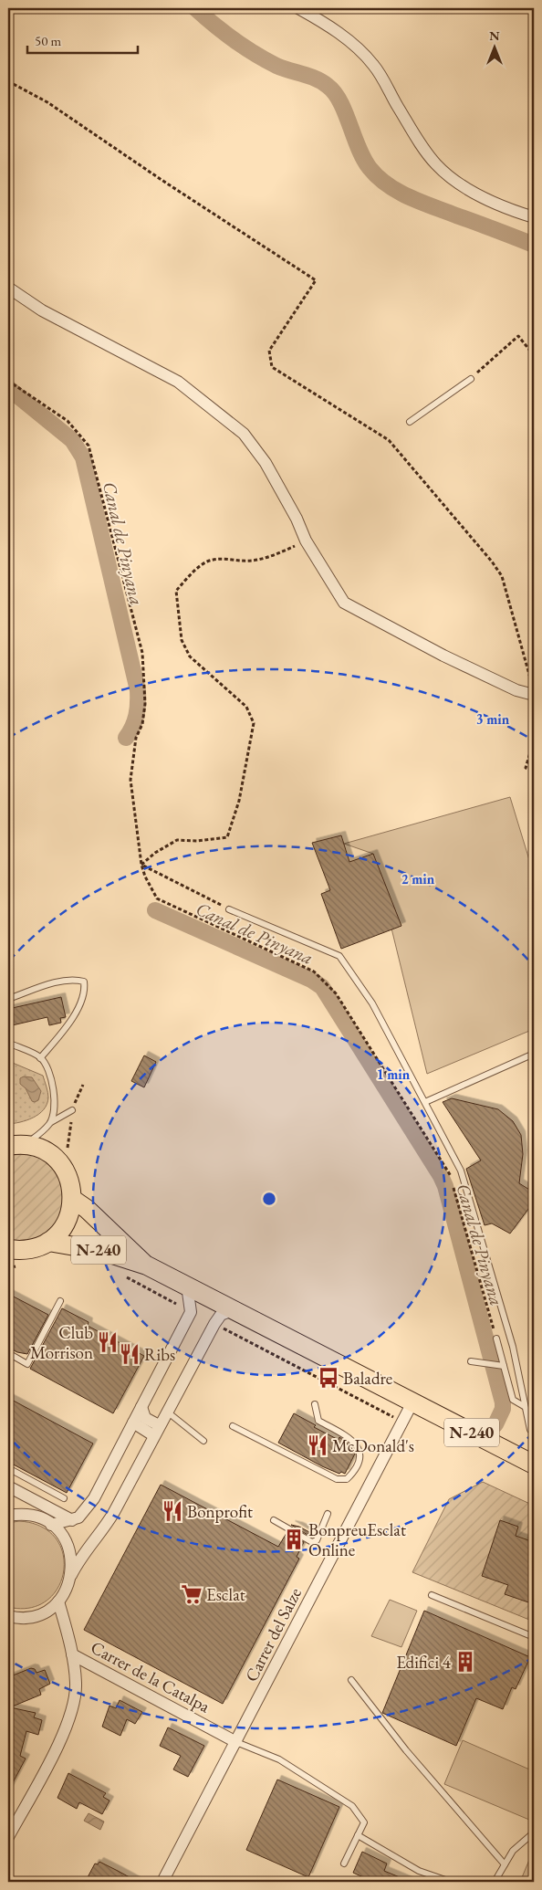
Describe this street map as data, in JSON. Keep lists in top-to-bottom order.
{
  "streets": {
    "main road": ["N-240"],
    "street": ["Carrer del Salze", "Carrer de la Catalpa"]
  },
  "crossings": [
    ["N-240", "Carrer del Salze"],
    ["Carrer del Salze", "Carrer de la Catalpa"]
  ],
  "water": ["Canal de Pinyana"],
  "places": {
    "restaurant": [
      "Club Morrison",
      "Ribs",
      "McDonald's",
      "Bonprofit"
    ],
    "bus stop": ["Baladre"],
    "building": ["BonpreuEsclat Online", "Edifici 4"],
    "supermarket": ["Esclat"]
  },
  "scale_bar": "50 m",
  "north": "top",
  "rings": ["3 min", "2 min", "1 min"]
}
